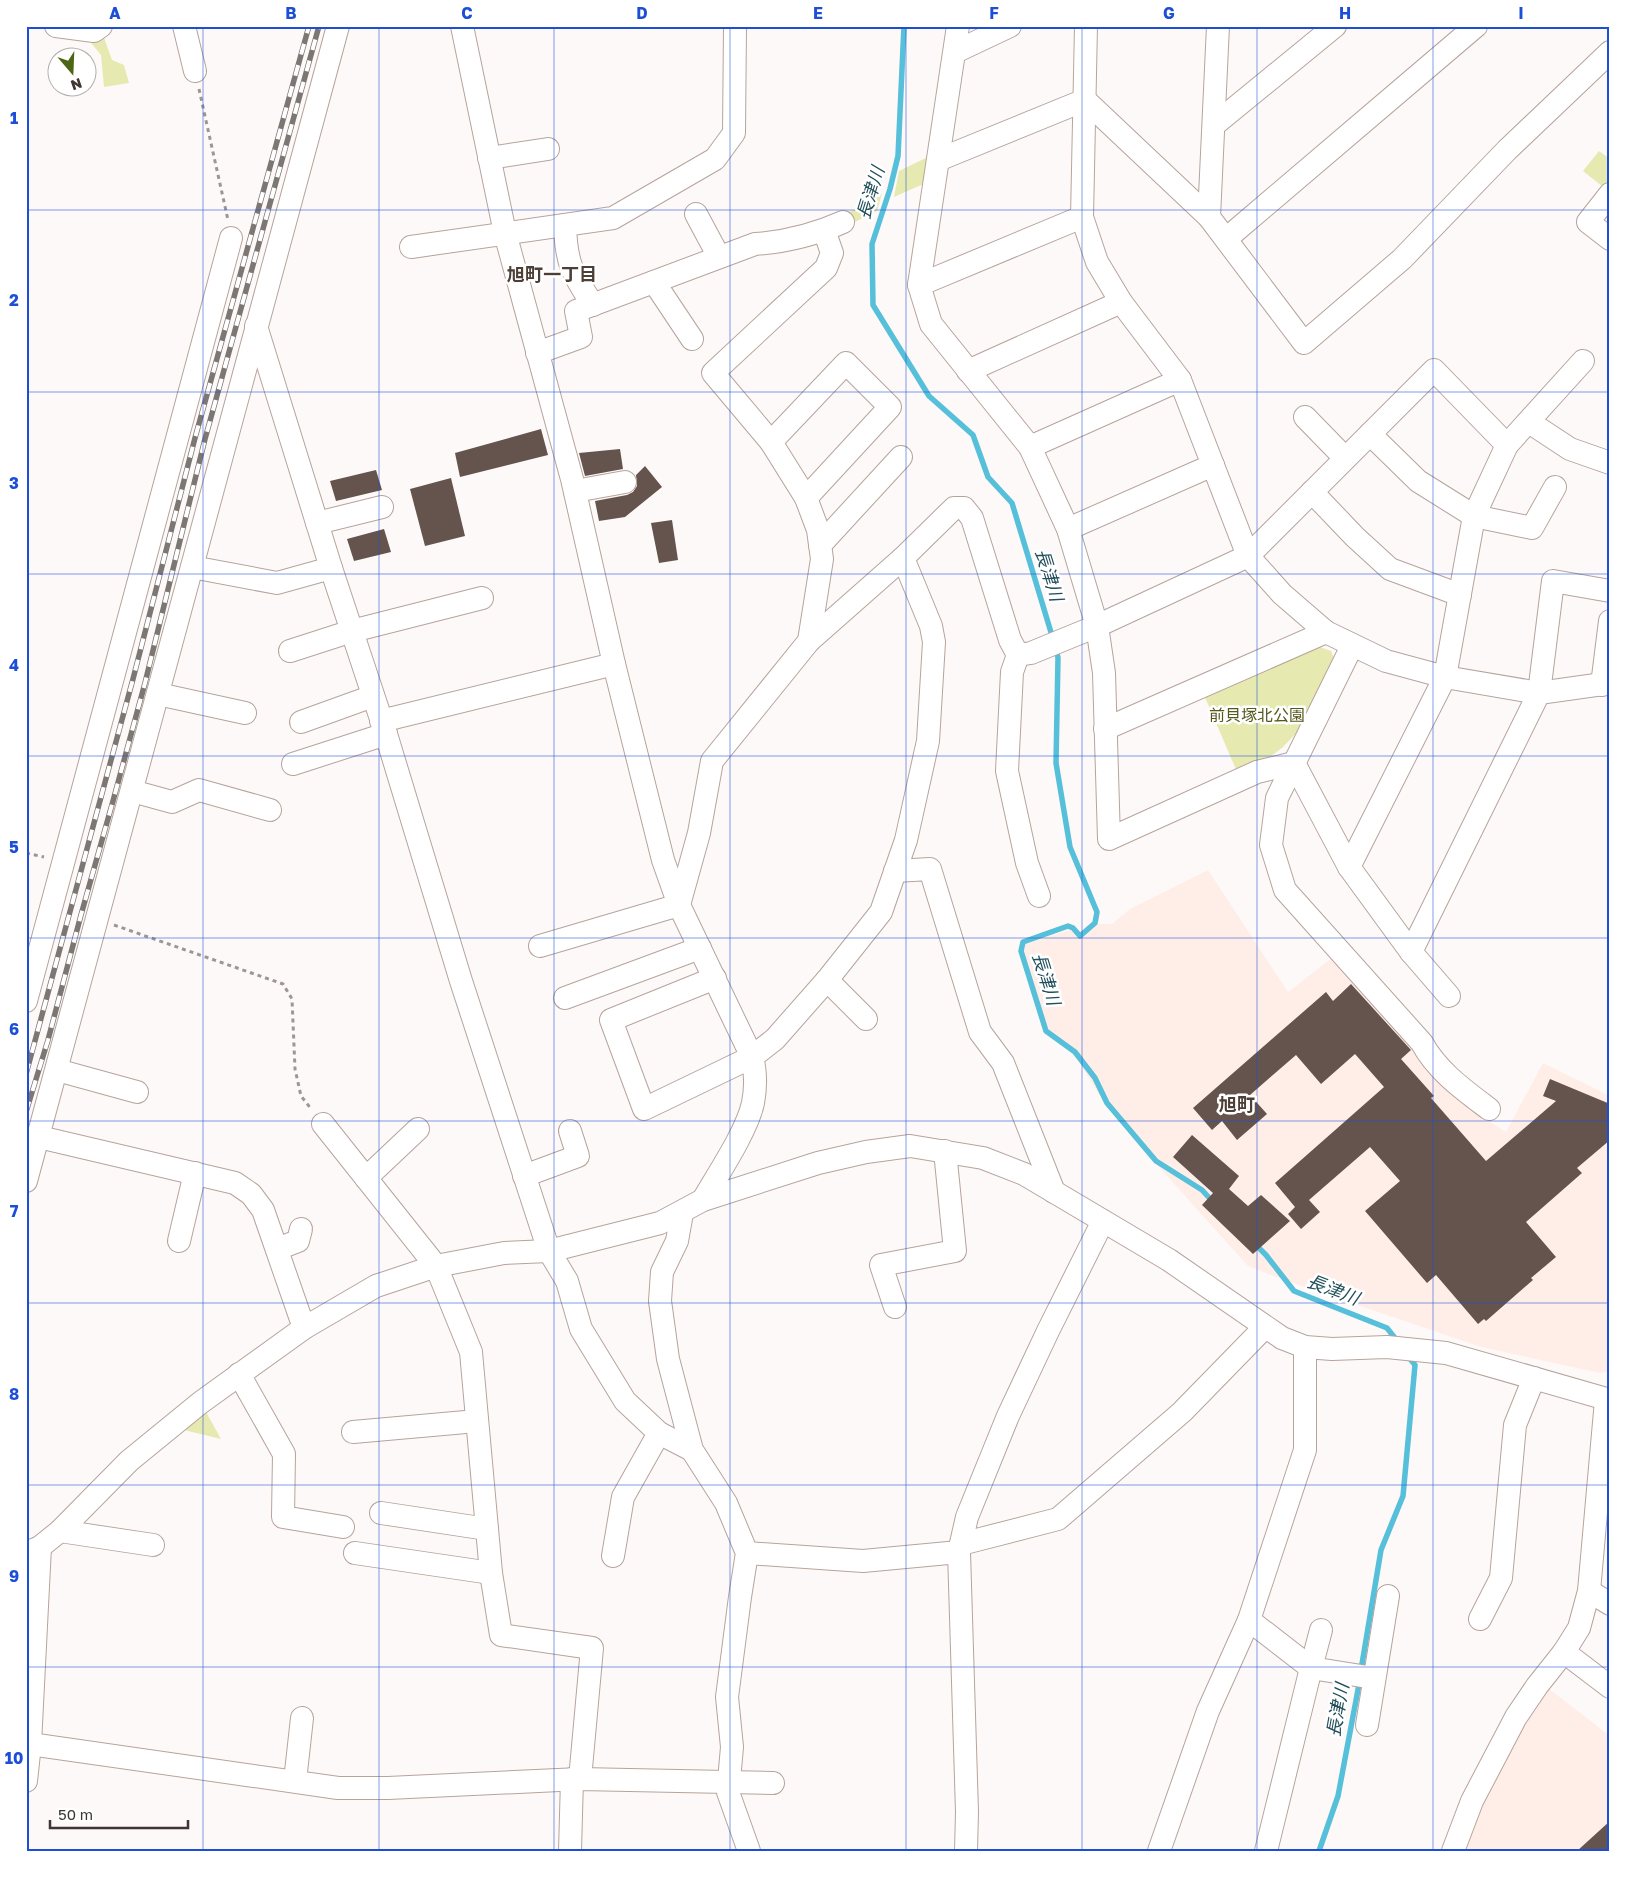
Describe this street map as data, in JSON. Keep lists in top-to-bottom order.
{
  "districts": ["旭町一丁目", "旭町"],
  "water": ["長津川"],
  "parks": ["前貝塚北公園"],
  "scale_bar": "50 m",
  "north": "bottom",
  "grid": {
    "columns": [
      "A",
      "B",
      "C",
      "D",
      "E",
      "F",
      "G",
      "H",
      "I"
    ],
    "rows": [
      "1",
      "2",
      "3",
      "4",
      "5",
      "6",
      "7",
      "8",
      "9",
      "10"
    ]
  }
}
